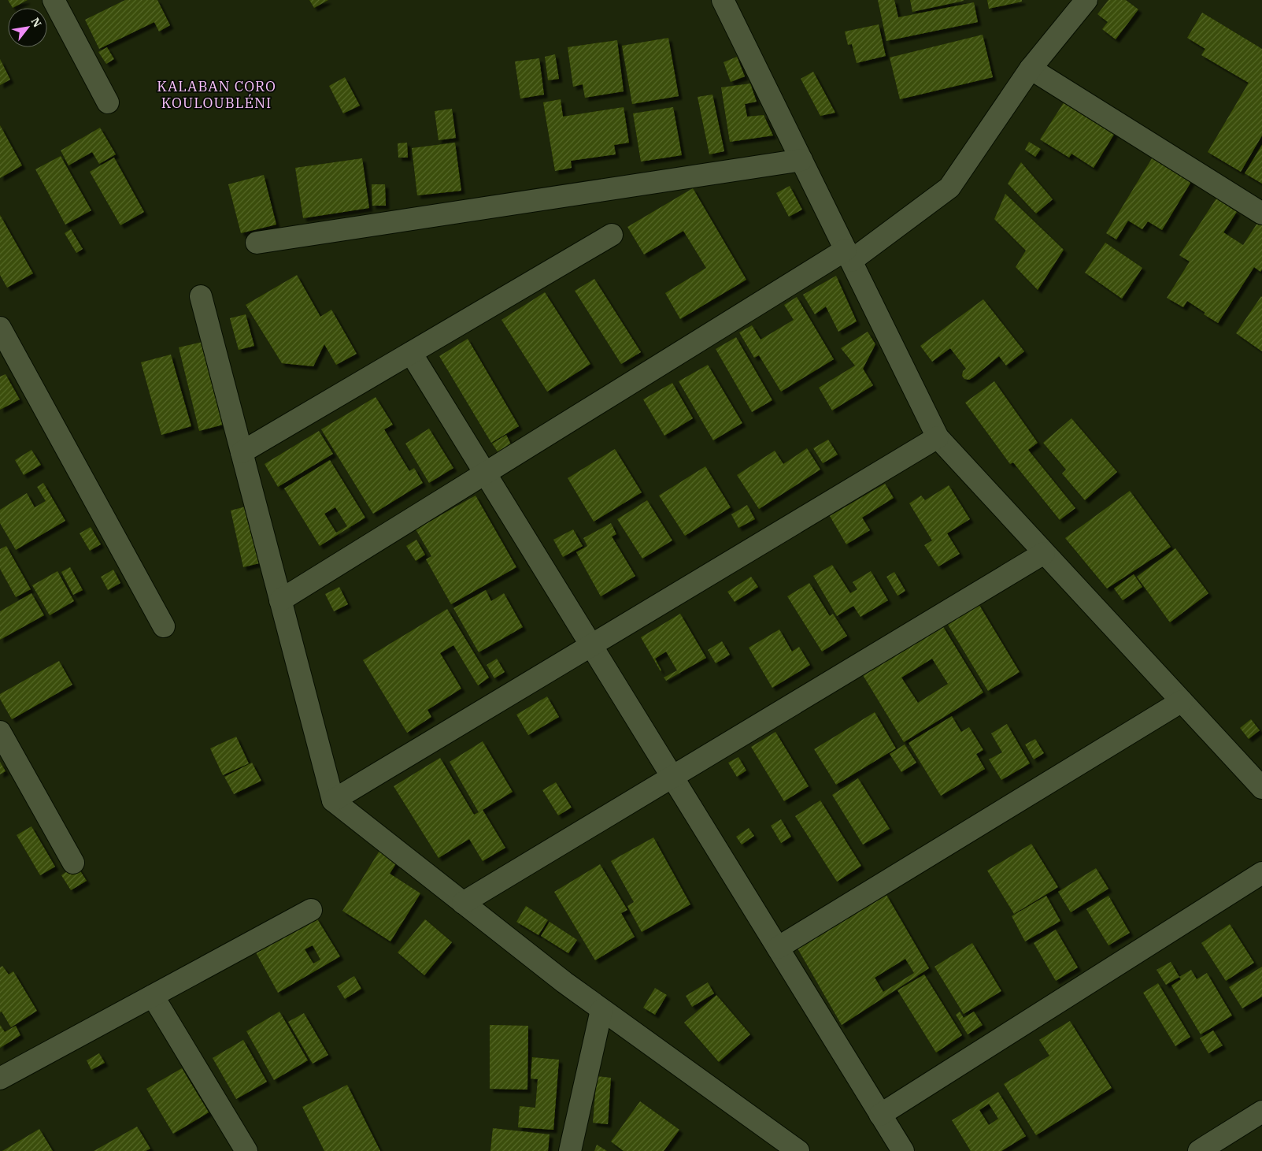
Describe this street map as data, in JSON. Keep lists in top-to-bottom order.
{
  "districts": ["KALABAN CORO KOULOUBLÉNI"],
  "north": "top right"
}
